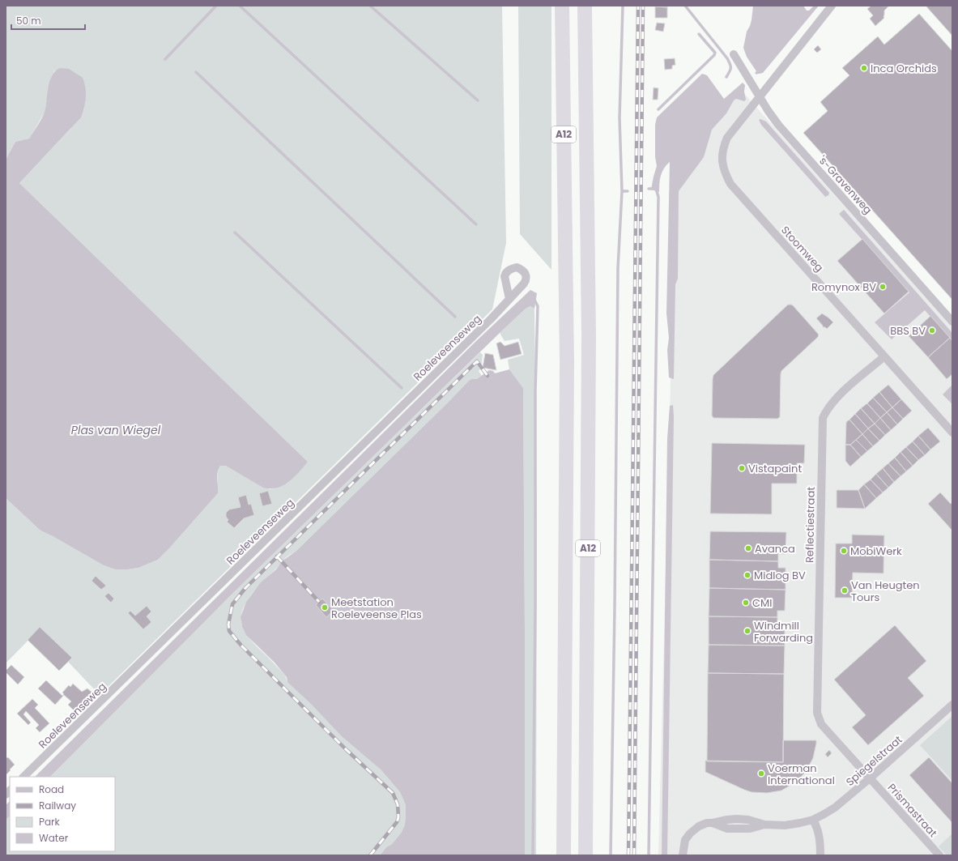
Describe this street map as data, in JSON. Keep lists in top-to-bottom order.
{
  "streets": {
    "highway": ["A12"],
    "street": [
      "'s-Gravenweg",
      "Stoomweg",
      "Roeleveenseweg",
      "Reflectiestraat",
      "Spiegelstraat",
      "Prismastraat"
    ]
  },
  "crossings": [
    ["'s-Gravenweg", "Stoomweg"],
    ["Stoomweg", "Reflectiestraat"],
    ["Reflectiestraat", "Spiegelstraat"],
    ["Reflectiestraat", "Prismastraat"],
    ["Spiegelstraat", "Prismastraat"]
  ],
  "water": ["Plas van Wiegel"],
  "places": [
    "Inca Orchids",
    "Romynox BV",
    "BBS BV",
    "Vistapaint",
    "Avanca",
    "MobiWerk",
    "Midlog BV",
    "Van Heugten Tours",
    "CMI",
    "Meetstation Roeleveense Plas",
    "Windmill Forwarding",
    "Voerman International"
  ],
  "legend": [
    "Road",
    "Railway",
    "Park",
    "Water"
  ],
  "scale_bar": "50 m"
}
